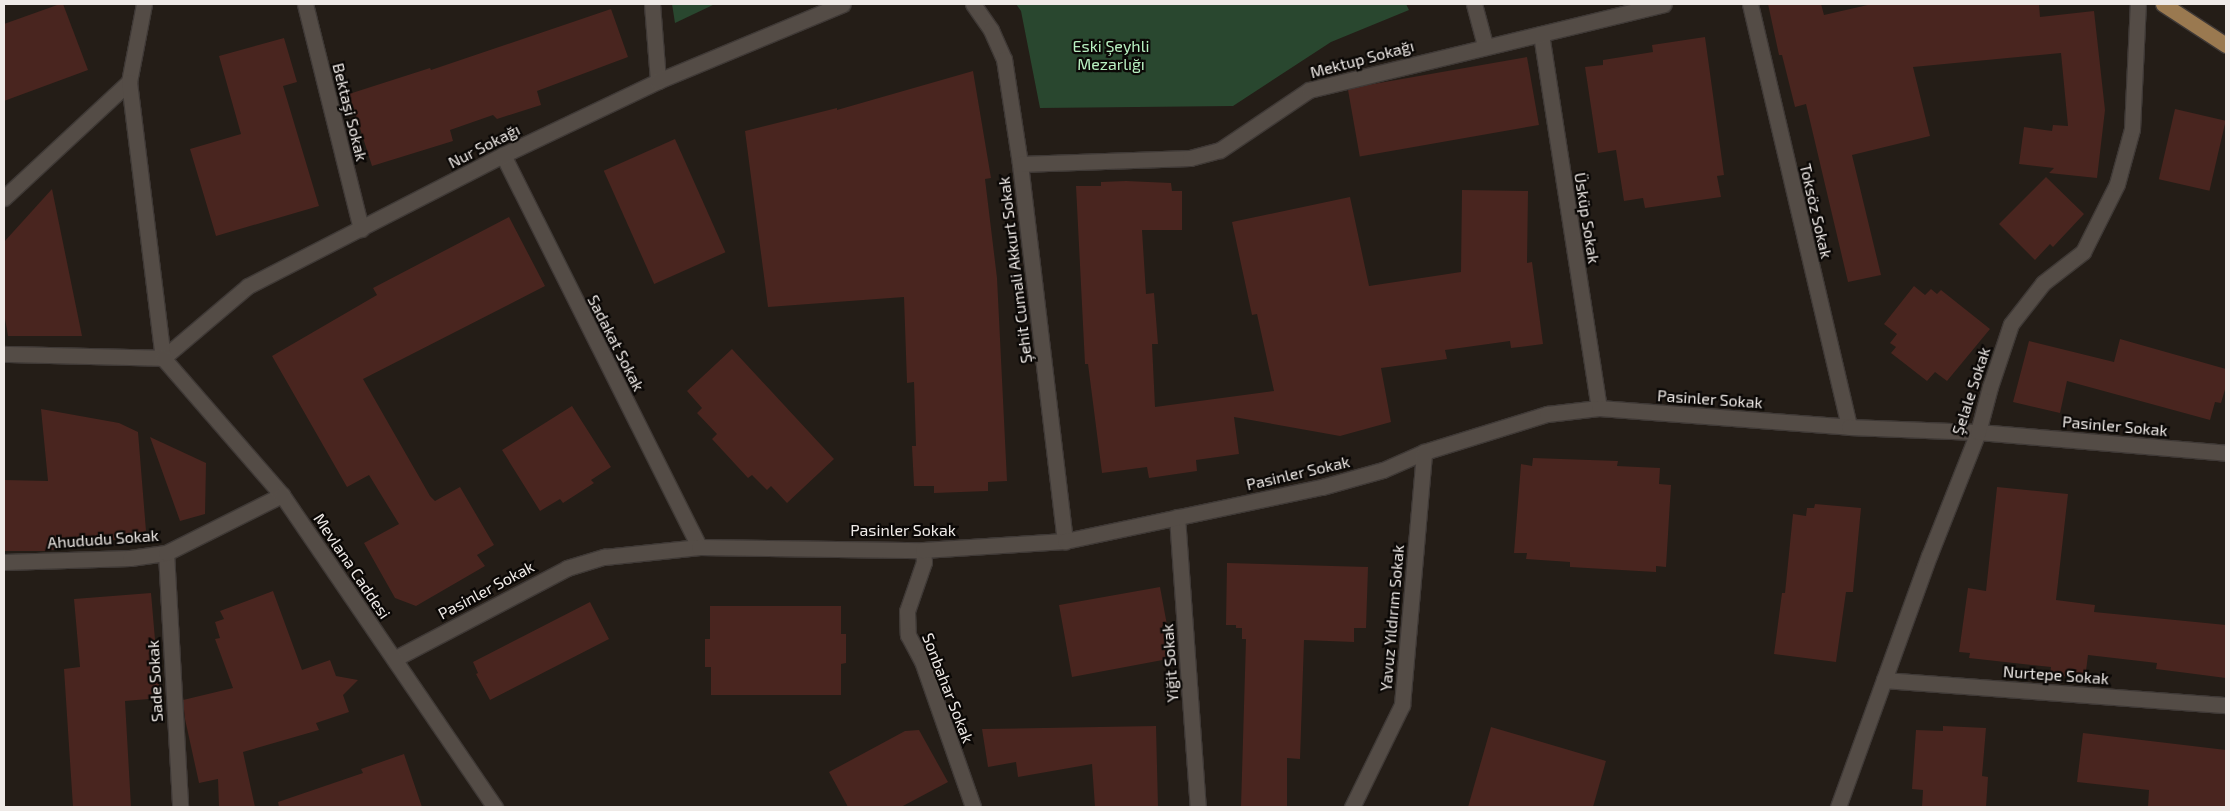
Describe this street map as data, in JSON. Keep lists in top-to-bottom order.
{
  "streets": {
    "street": [
      "Mektup Sokağı",
      "Bektaşi Sokak",
      "Nur Sokağı",
      "Toksöz Sokak",
      "Üsküp Sokak",
      "Şehit Cumali Akkurt Sokak",
      "Sadakat Sokak",
      "Şelale Sokak",
      "Pasinler Sokak",
      "Ahududu Sokak",
      "Mevlana Caddesi",
      "Yavuz Yıldırım Sokak",
      "Yiğit Sokak",
      "Nurtepe Sokak",
      "Sade Sokak",
      "Sonbahar Sokak"
    ]
  },
  "crossings": [
    ["Mektup Sokağı", "Üsküp Sokak"],
    ["Mektup Sokağı", "Şehit Cumali Akkurt Sokak"],
    ["Bektaşi Sokak", "Nur Sokağı"],
    ["Nur Sokağı", "Sadakat Sokak"],
    ["Nur Sokağı", "Mevlana Caddesi"],
    ["Toksöz Sokak", "Pasinler Sokak"],
    ["Üsküp Sokak", "Pasinler Sokak"],
    ["Şehit Cumali Akkurt Sokak", "Pasinler Sokak"],
    ["Sadakat Sokak", "Pasinler Sokak"],
    ["Şelale Sokak", "Pasinler Sokak"],
    ["Şelale Sokak", "Nurtepe Sokak"],
    ["Pasinler Sokak", "Mevlana Caddesi"],
    ["Pasinler Sokak", "Yavuz Yıldırım Sokak"],
    ["Pasinler Sokak", "Yiğit Sokak"],
    ["Pasinler Sokak", "Sonbahar Sokak"],
    ["Ahududu Sokak", "Mevlana Caddesi"],
    ["Ahududu Sokak", "Sade Sokak"]
  ],
  "parks": ["Eski Şeyhli Mezarlığı"]
}
